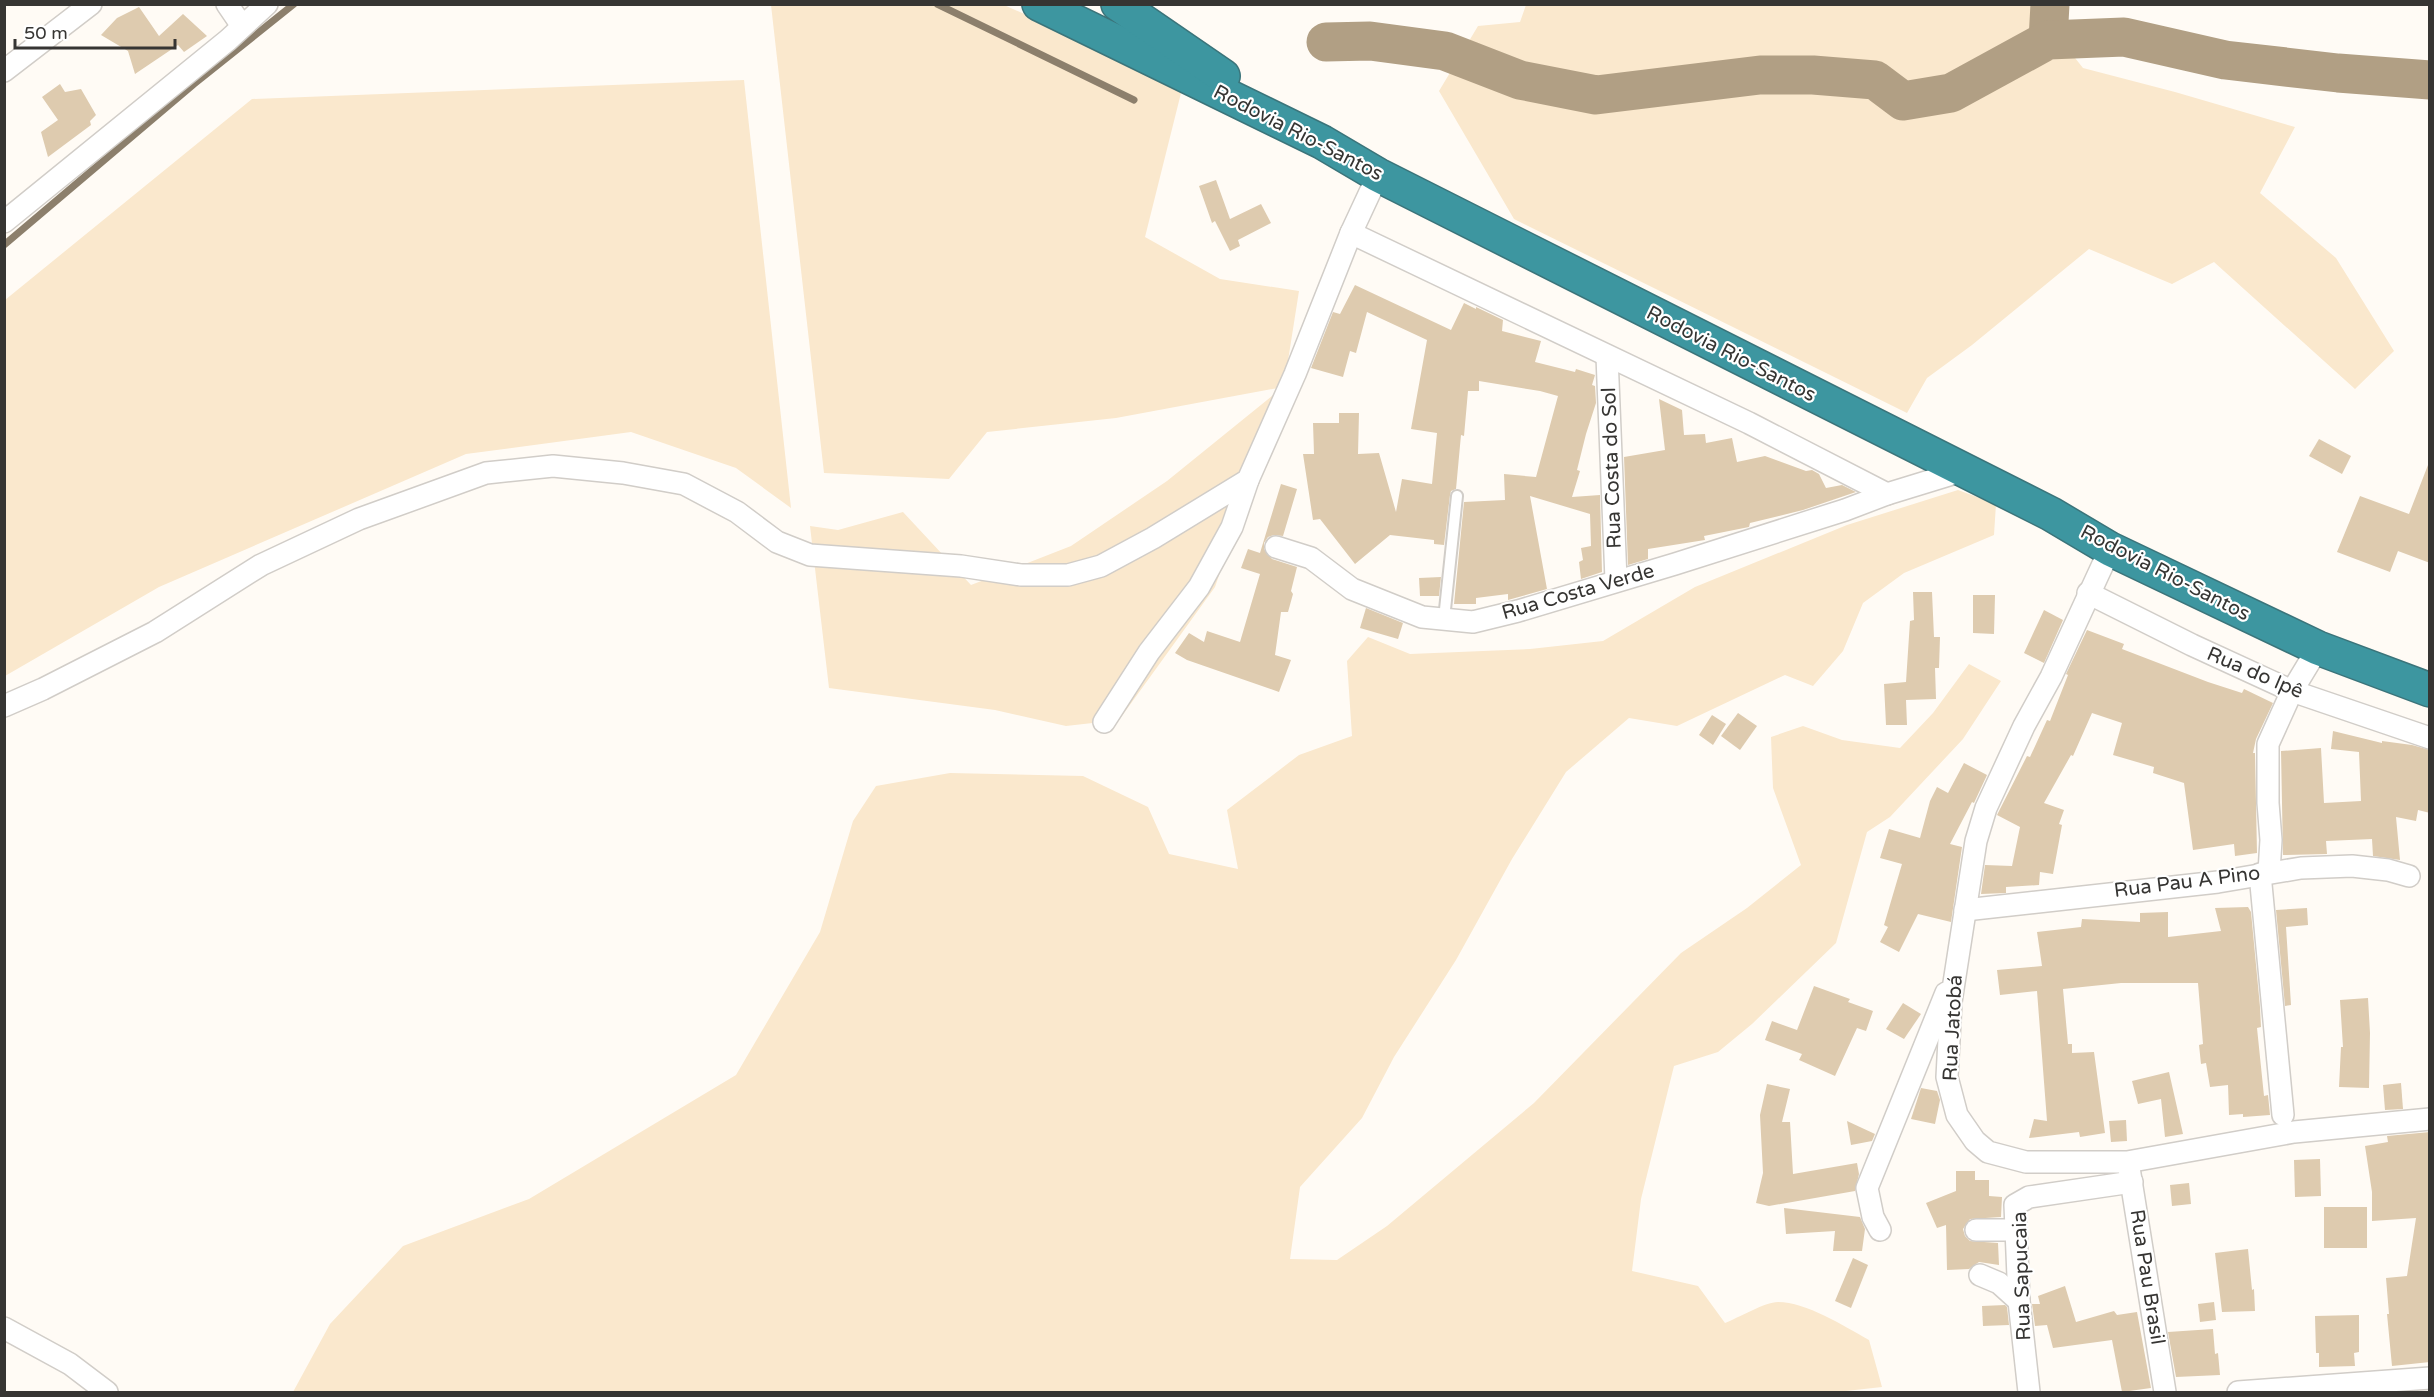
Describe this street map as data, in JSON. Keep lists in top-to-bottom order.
{
  "streets": {
    "highway": ["Rodovia Rio-Santos"],
    "street": [
      "Rua Costa do Sol",
      "Rua Costa Verde",
      "Rua do Ipê",
      "Rua Pau A Pino",
      "Rua Jatobá",
      "Rua Sapucaia",
      "Rua Pau Brasil"
    ]
  },
  "crossings": [
    ["Rodovia Rio-Santos", "Rua Costa Verde"],
    ["Rodovia Rio-Santos", "Rua Jatobá"],
    ["Rua Costa do Sol", "Rua Costa Verde"],
    ["Rua do Ipê", "Rua Jatobá"],
    ["Rua Pau A Pino", "Rua Jatobá"],
    ["Rua Jatobá", "Rua Sapucaia"],
    ["Rua Jatobá", "Rua Pau Brasil"],
    ["Rua Sapucaia", "Rua Pau Brasil"]
  ],
  "scale_bar": "50 m"
}
